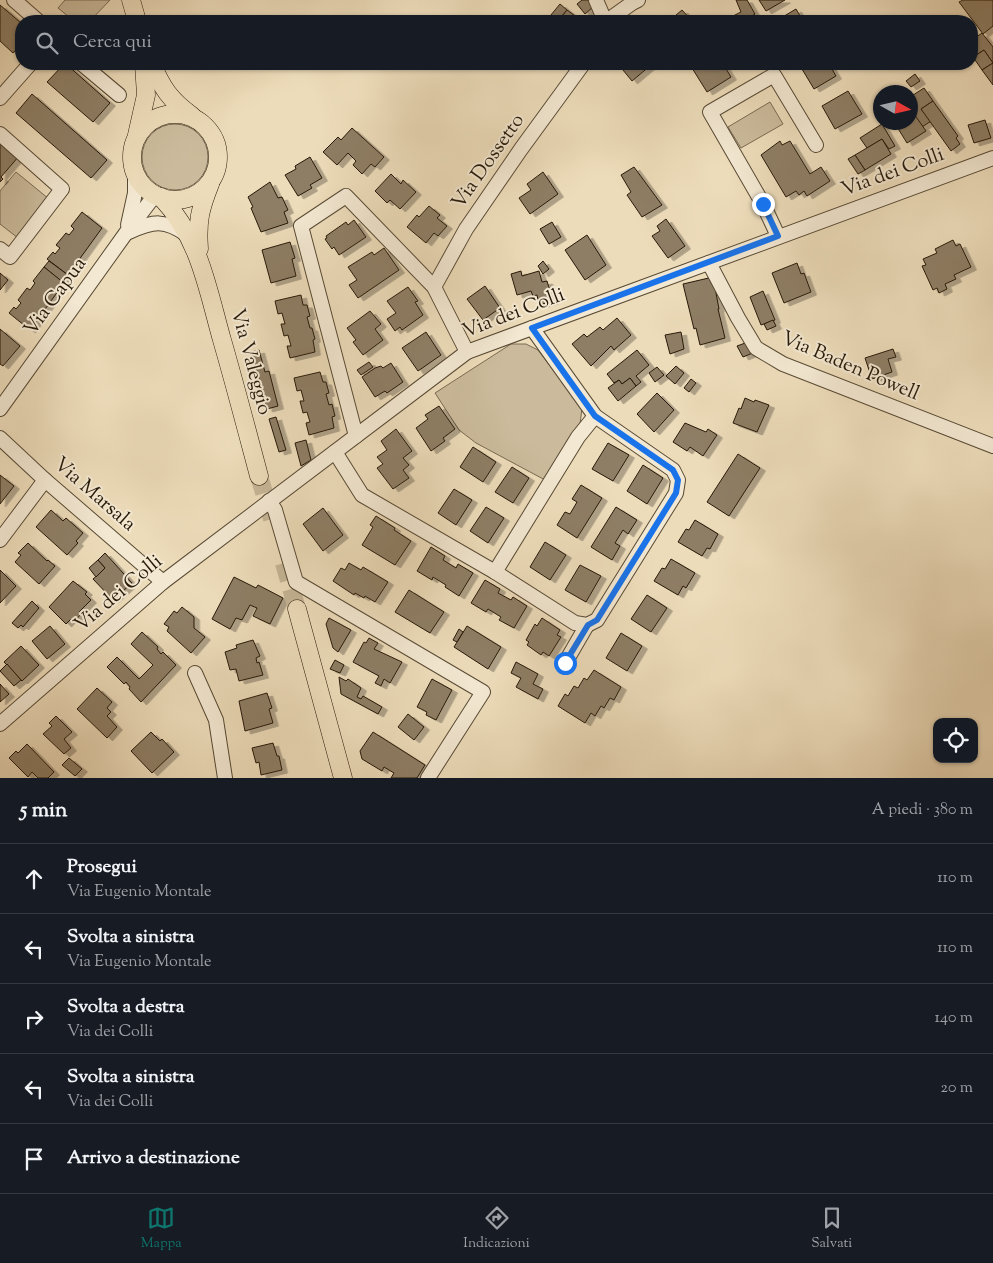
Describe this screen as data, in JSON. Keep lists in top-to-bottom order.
{
  "streets": {
    "main road": ["Via Valeggio"],
    "street": [
      "Via Dossetto",
      "Via dei Colli",
      "Via Capua",
      "Via Baden Powell",
      "Via Marsala"
    ]
  },
  "crossings": [
    ["Via dei Colli", "Via Baden Powell"],
    ["Via dei Colli", "Via Marsala"],
    ["Via Capua", "Via Valeggio"]
  ],
  "north": "right",
  "page": {
    "search": "Cerca qui",
    "heading": ["5 min", "A piedi · 380 m"],
    "list": [
      ["Prosegui", "Via Eugenio Montale", "110 m"],
      ["Svolta a sinistra", "Via Eugenio Montale", "110 m"],
      ["Svolta a destra", "Via dei Colli", "140 m"],
      ["Svolta a sinistra", "Via dei Colli", "20 m"],
      "Arrivo a destinazione"
    ],
    "nav": ["Mappa", "Indicazioni", "Salvati"]
  }
}
